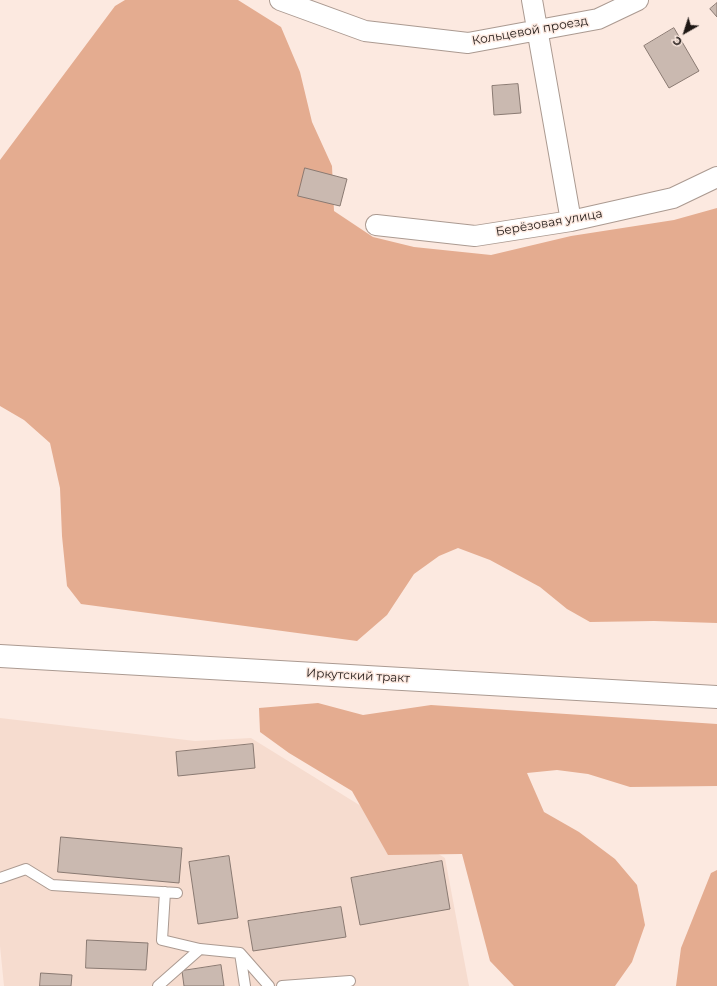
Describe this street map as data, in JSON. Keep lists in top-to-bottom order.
{
  "streets": {
    "main road": ["Иркутский тракт"],
    "street": ["Кольцевой проезд", "Берёзовая улица"]
  },
  "north": "bottom left"
}
